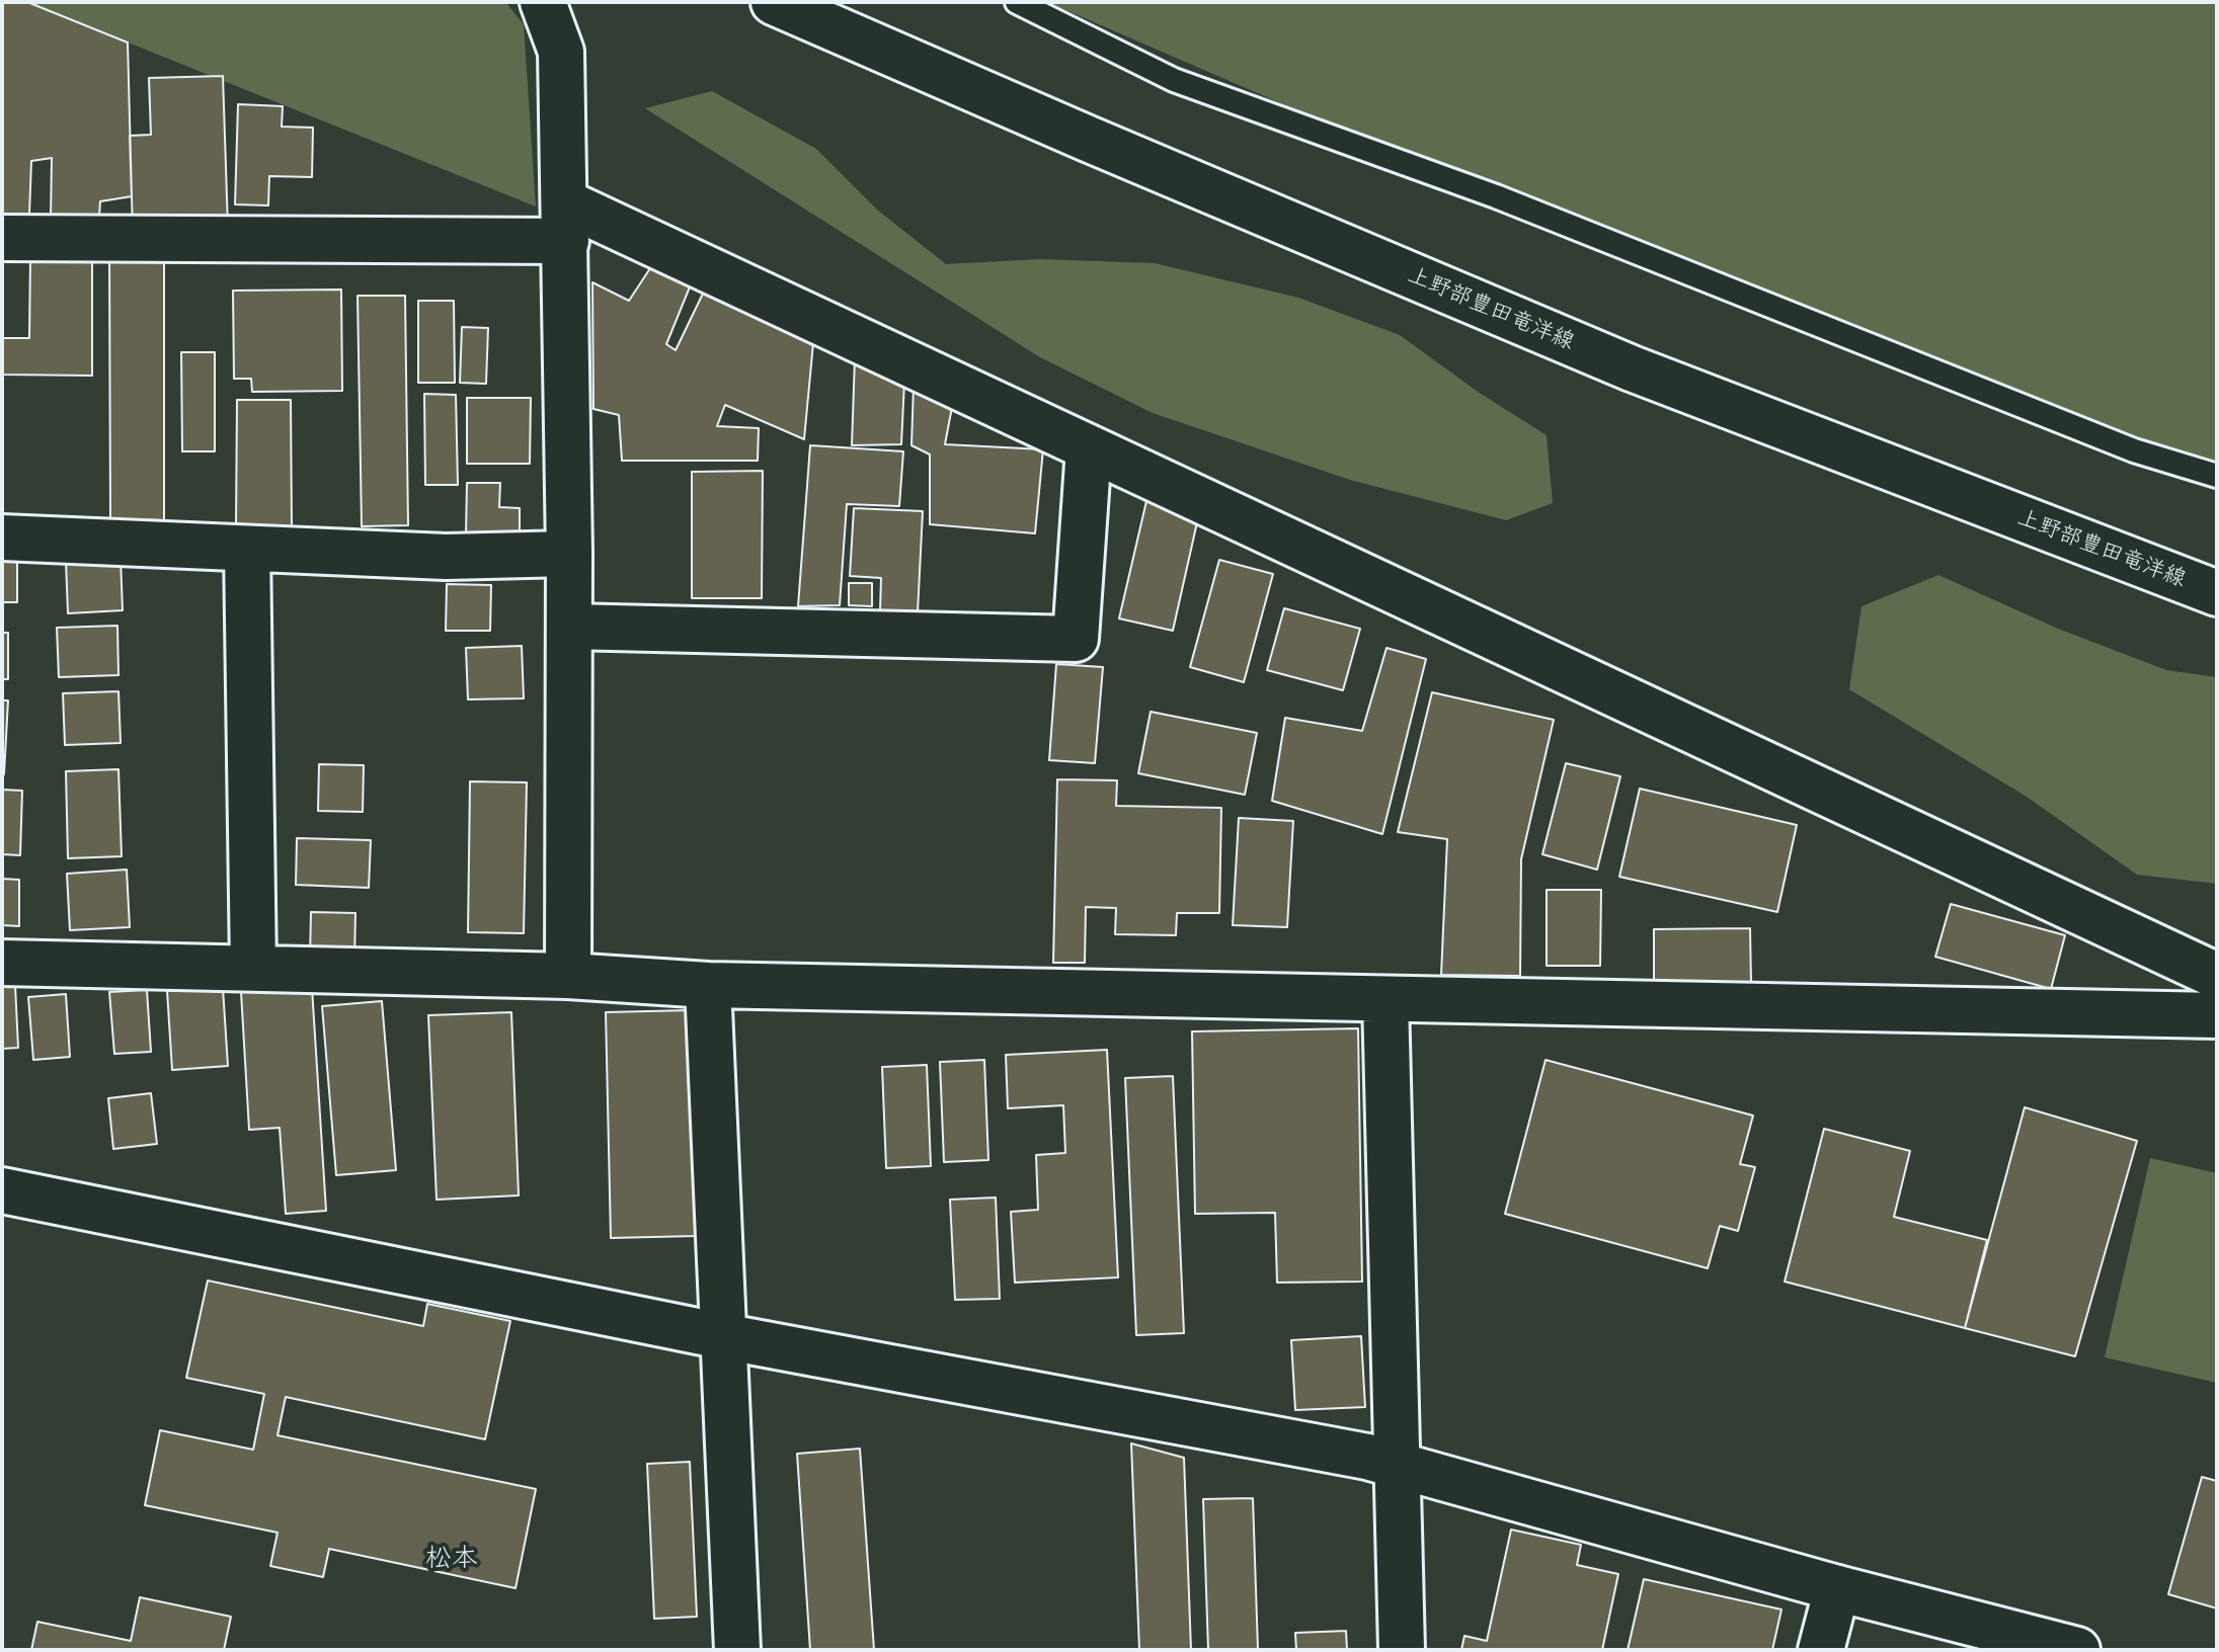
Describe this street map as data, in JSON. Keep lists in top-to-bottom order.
{
  "streets": {
    "street": ["上野部豊田竜洋線"]
  },
  "districts": ["松本"]
}
